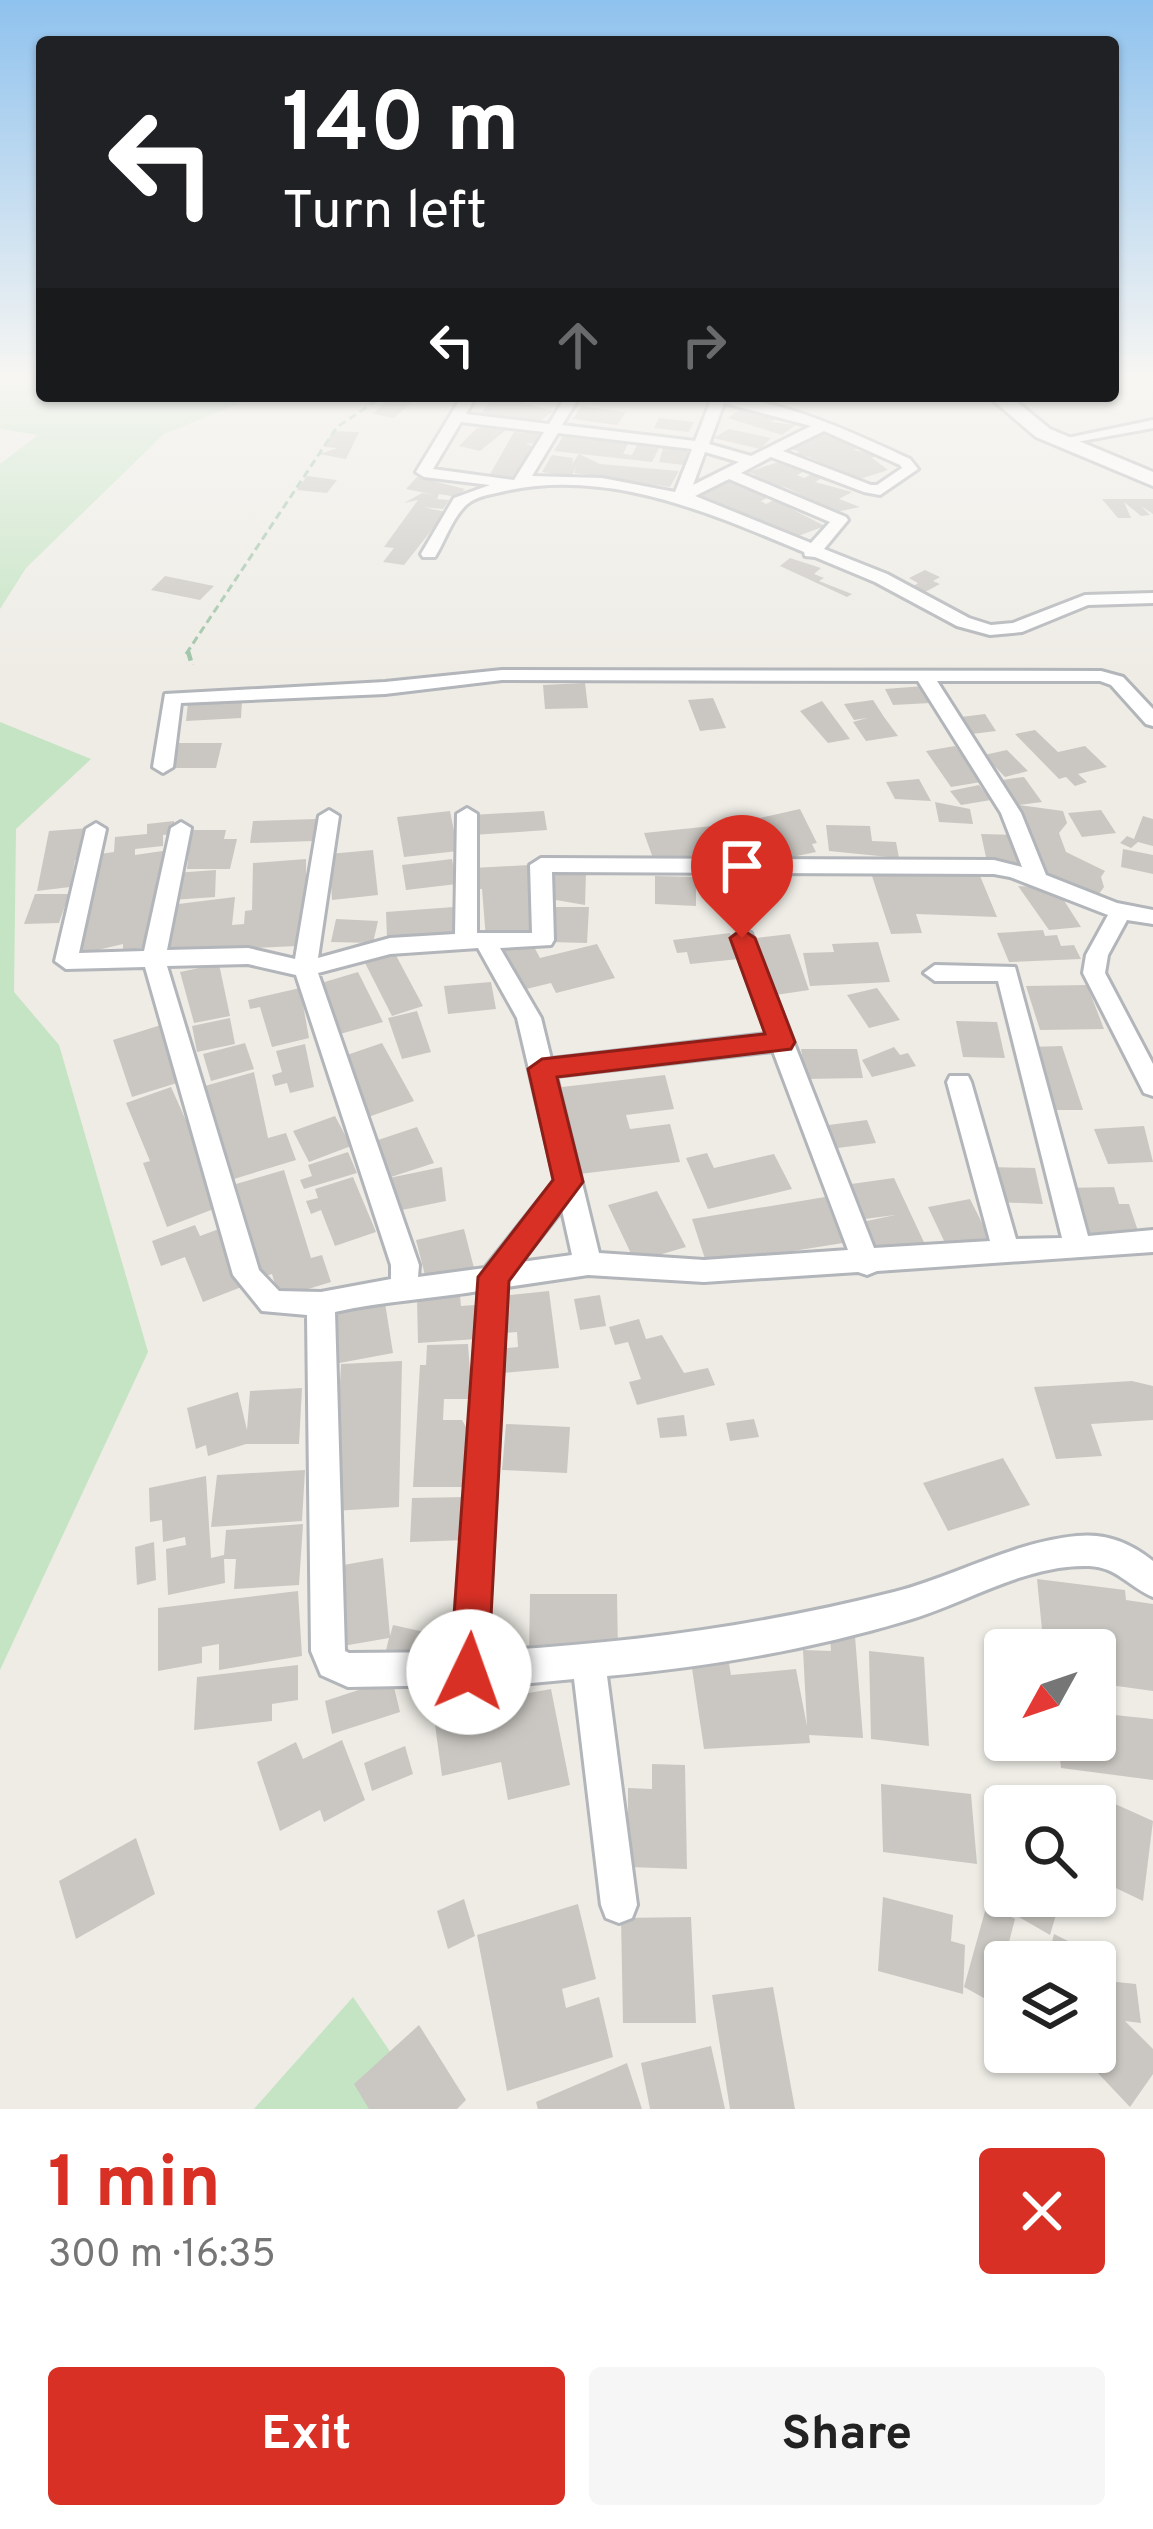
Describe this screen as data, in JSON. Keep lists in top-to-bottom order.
{
  "north": "bottom left",
  "page": {
    "turn": ["140 m", "Turn left"],
    "heading": ["1 min", "300 m · 16:35"],
    "buttons": ["Exit", "Share"]
  }
}
